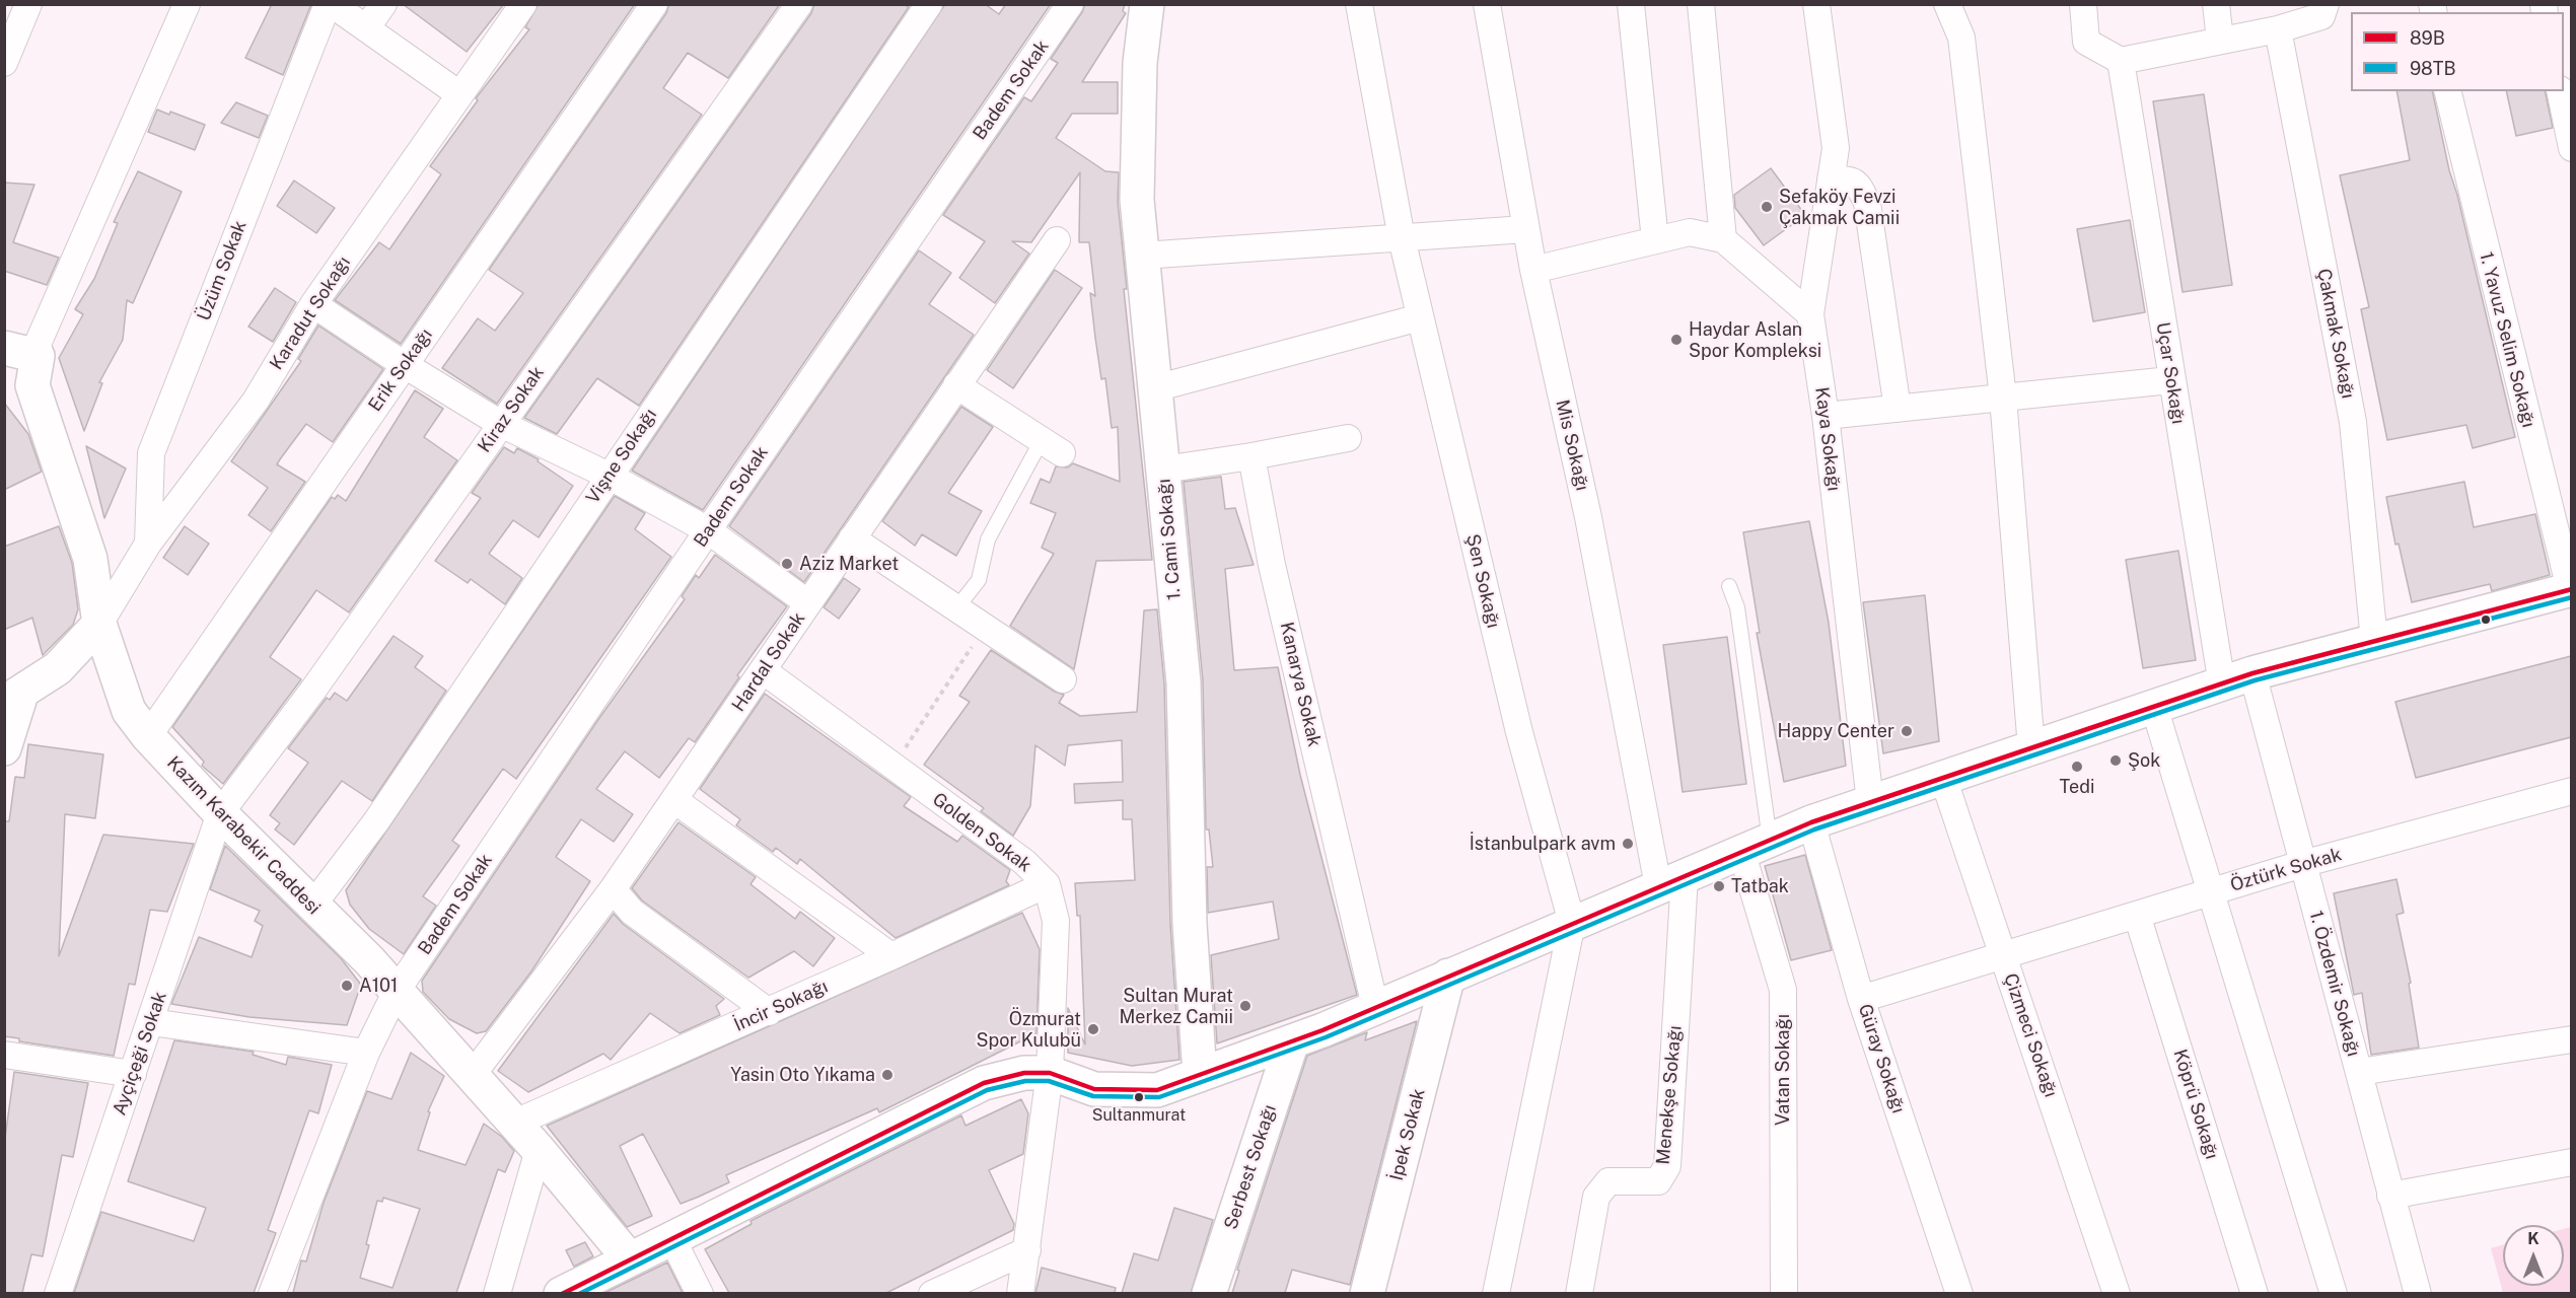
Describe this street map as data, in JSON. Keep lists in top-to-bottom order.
{
  "streets": {
    "street": [
      "Badem Sokak",
      "Üzüm Sokak",
      "Karadut Sokağı",
      "Çakmak Sokağı",
      "1. Yavuz Selim Sokağı",
      "Erik Sokağı",
      "Uçar Sokağı",
      "Kiraz Sokak",
      "Kaya Sokağı",
      "Mis Sokağı",
      "Vişne Sokağı",
      "1. Cami Sokağı",
      "Şen Sokağı",
      "Hardal Sokak",
      "Kanarya Sokak",
      "Golden Sokak",
      "Kazım Karabekir Caddesi",
      "Öztürk Sokak",
      "1. Özdemir Sokağı",
      "İncir Sokağı",
      "Çizmeci Sokağı",
      "Ayçiçeği Sokak",
      "Güray Sokağı",
      "Vatan Sokağı",
      "Menekşe Sokağı",
      "Köprü Sokağı",
      "İpek Sokak",
      "Serbest Sokağı"
    ]
  },
  "crossings": [
    ["Badem Sokak", "Kazım Karabekir Caddesi"],
    ["Üzüm Sokak", "Karadut Sokağı"],
    ["Karadut Sokağı", "Kazım Karabekir Caddesi"],
    ["Erik Sokağı", "Kazım Karabekir Caddesi"],
    ["Uçar Sokağı", "1. Özdemir Sokağı"],
    ["Kiraz Sokak", "Kazım Karabekir Caddesi"],
    ["Kiraz Sokak", "Ayçiçeği Sokak"],
    ["Mis Sokağı", "Menekşe Sokağı"],
    ["Vişne Sokağı", "Kazım Karabekir Caddesi"],
    ["Hardal Sokak", "Golden Sokak"],
    ["Hardal Sokak", "Kazım Karabekir Caddesi"],
    ["Golden Sokak", "İncir Sokağı"],
    ["Kazım Karabekir Caddesi", "İncir Sokağı"],
    ["Kazım Karabekir Caddesi", "Ayçiçeği Sokak"],
    ["Öztürk Sokak", "1. Özdemir Sokağı"],
    ["Öztürk Sokak", "Çizmeci Sokağı"],
    ["Öztürk Sokak", "Güray Sokağı"],
    ["Öztürk Sokak", "Köprü Sokağı"]
  ],
  "places": [
    "Sefaköy Fevzi Çakmak Camii",
    "Haydar Aslan Spor Kompleksi",
    "Aziz Market",
    "Happy Center",
    "Şok",
    "Tedi",
    "İstanbulpark avm",
    "Tatbak",
    "A101",
    "Sultan Murat Merkez Camii",
    "Özmurat Spor Kulubü",
    "Yasin Oto Yıkama",
    "Sultanmurat"
  ],
  "lines": ["transit line 89B", "transit line 98TB"],
  "legend": ["89B", "98TB"],
  "north": "top"
}
